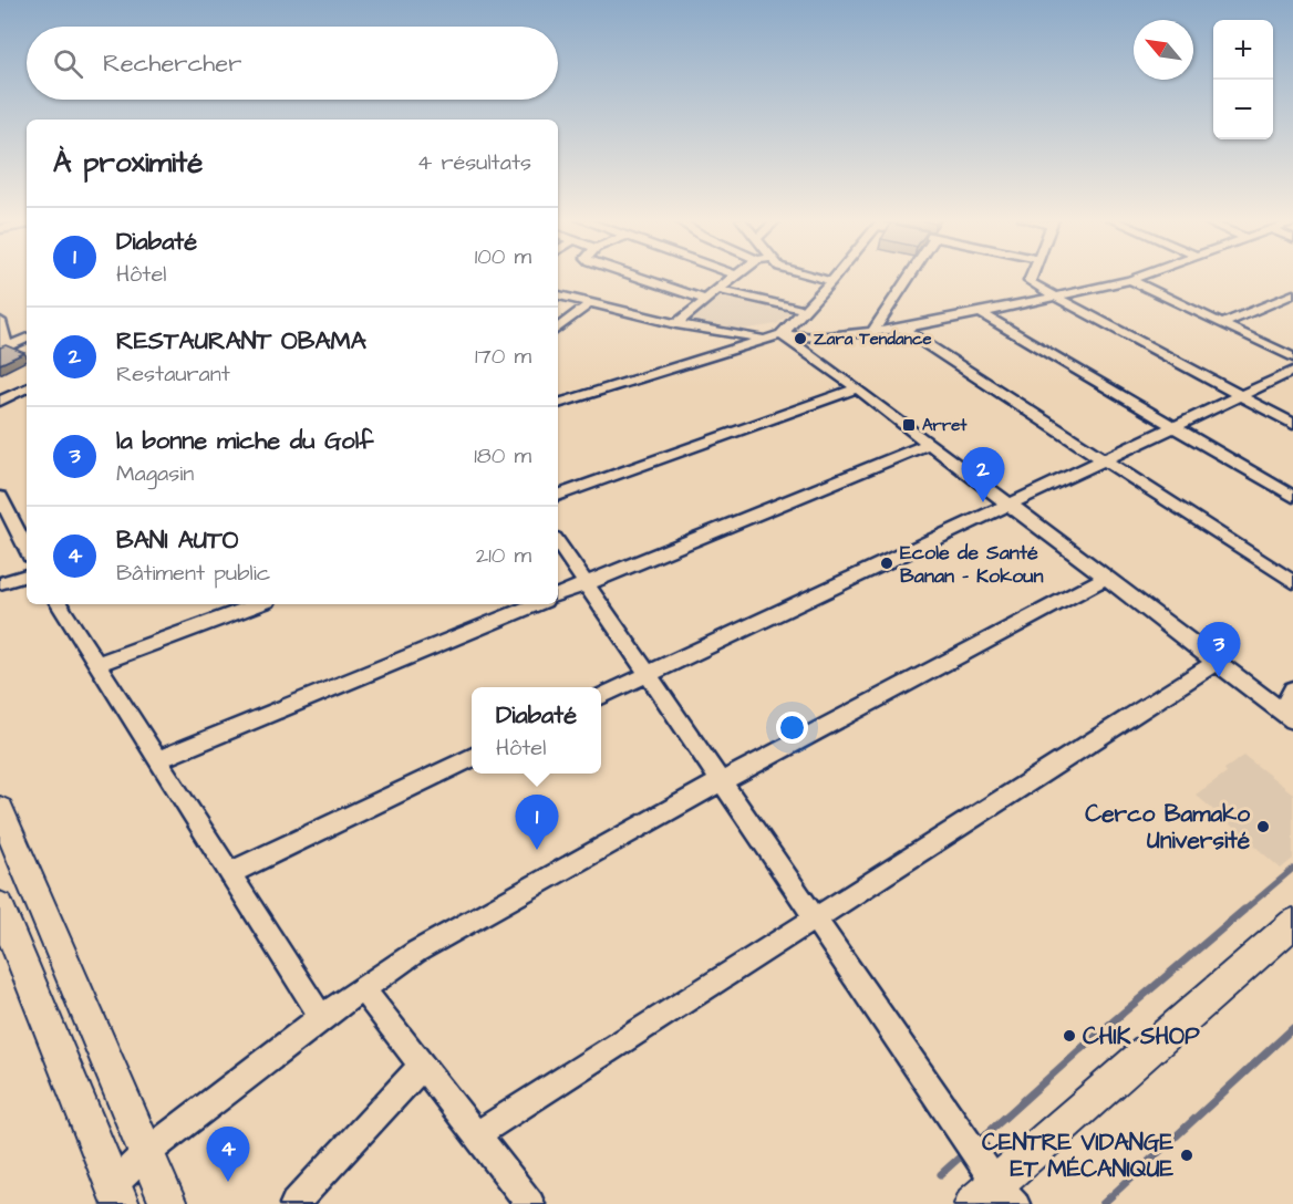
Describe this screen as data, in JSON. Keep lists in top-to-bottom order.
{
  "places": {
    "other": [
      "Zara Tendance",
      "Ecole de Santé Banan - Kokoun",
      "Cerco Bamako Université",
      "CHIK SHOP",
      "CENTRE VIDANGE ET MÉCANIQUE"
    ],
    "transit": ["Arret"]
  },
  "north": "top left",
  "page": {
    "map_buttons": ["+", "−"],
    "search": "Rechercher",
    "heading": ["À proximité", "4 résultats"],
    "list": [
      {
        "mark": "1",
        "name": "Diabaté",
        "note": "Hôtel",
        "value": "100 m"
      },
      {
        "mark": "2",
        "name": "RESTAURANT OBAMA",
        "note": "Restaurant",
        "value": "170 m"
      },
      {
        "mark": "3",
        "name": "la bonne miche du Golf",
        "note": "Magasin",
        "value": "180 m"
      },
      {
        "mark": "4",
        "name": "BANI AUTO",
        "note": "Bâtiment public",
        "value": "210 m"
      }
    ],
    "pins": [
      "2",
      "3",
      "1",
      "4"
    ],
    "popup": ["Diabaté", "Hôtel"]
  }
}
